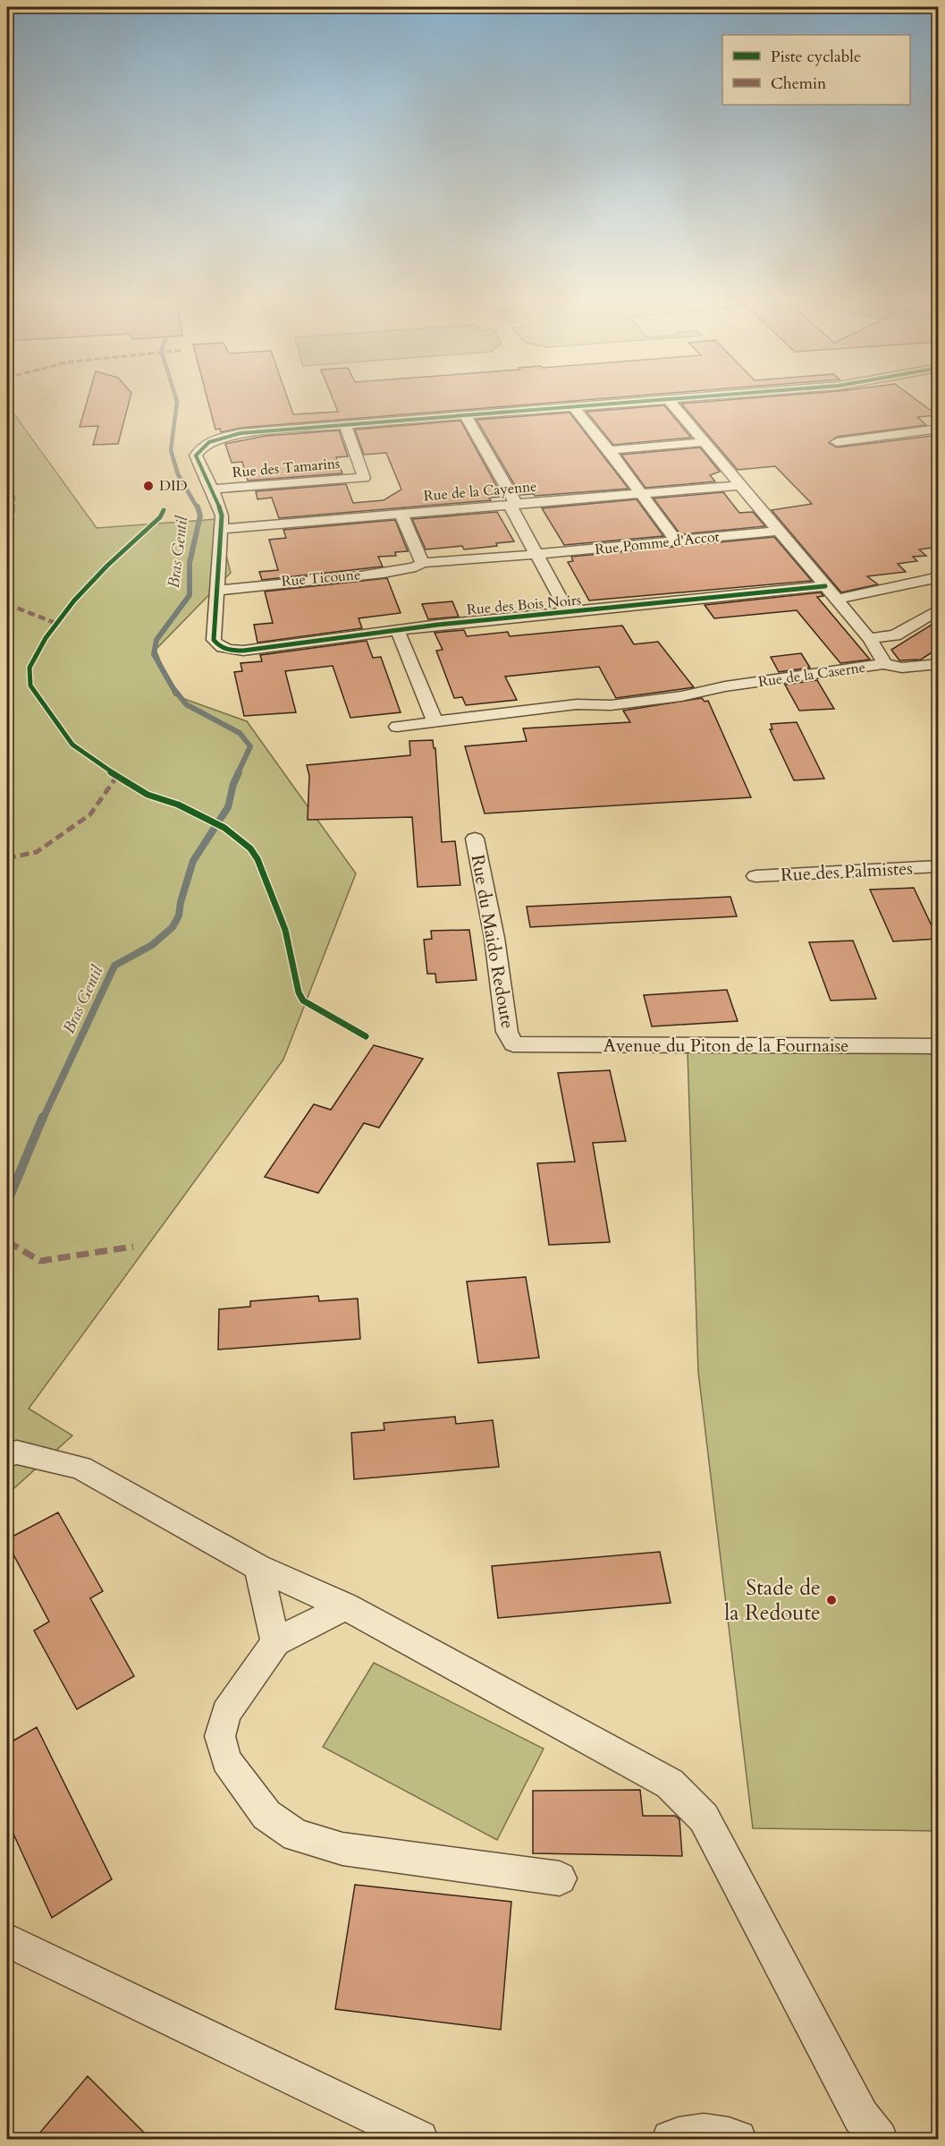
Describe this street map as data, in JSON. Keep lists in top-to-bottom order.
{
  "streets": {
    "street": [
      "Rue des Tamarins",
      "Rue de la Cayenne",
      "Rue Pomme d'Accot",
      "Rue Ticoune",
      "Rue des Bois Noirs",
      "Rue de la Caserne",
      "Rue des Palmistes",
      "Rue du Maido Redoute",
      "Avenue du Piton de la Fournaise"
    ]
  },
  "crossings": [
    ["Rue de la Cayenne", "Rue de la Caserne"],
    ["Rue Pomme d'Accot", "Rue Ticoune"],
    ["Rue Pomme d'Accot", "Rue de la Caserne"],
    ["Rue Ticoune", "Rue des Bois Noirs"],
    ["Rue des Bois Noirs", "Rue de la Caserne"],
    ["Rue du Maido Redoute", "Avenue du Piton de la Fournaise"]
  ],
  "water": ["Bras Gentil"],
  "places": ["DID", "Stade de la Redoute"],
  "legend": ["Piste cyclable", "Chemin"]
}
